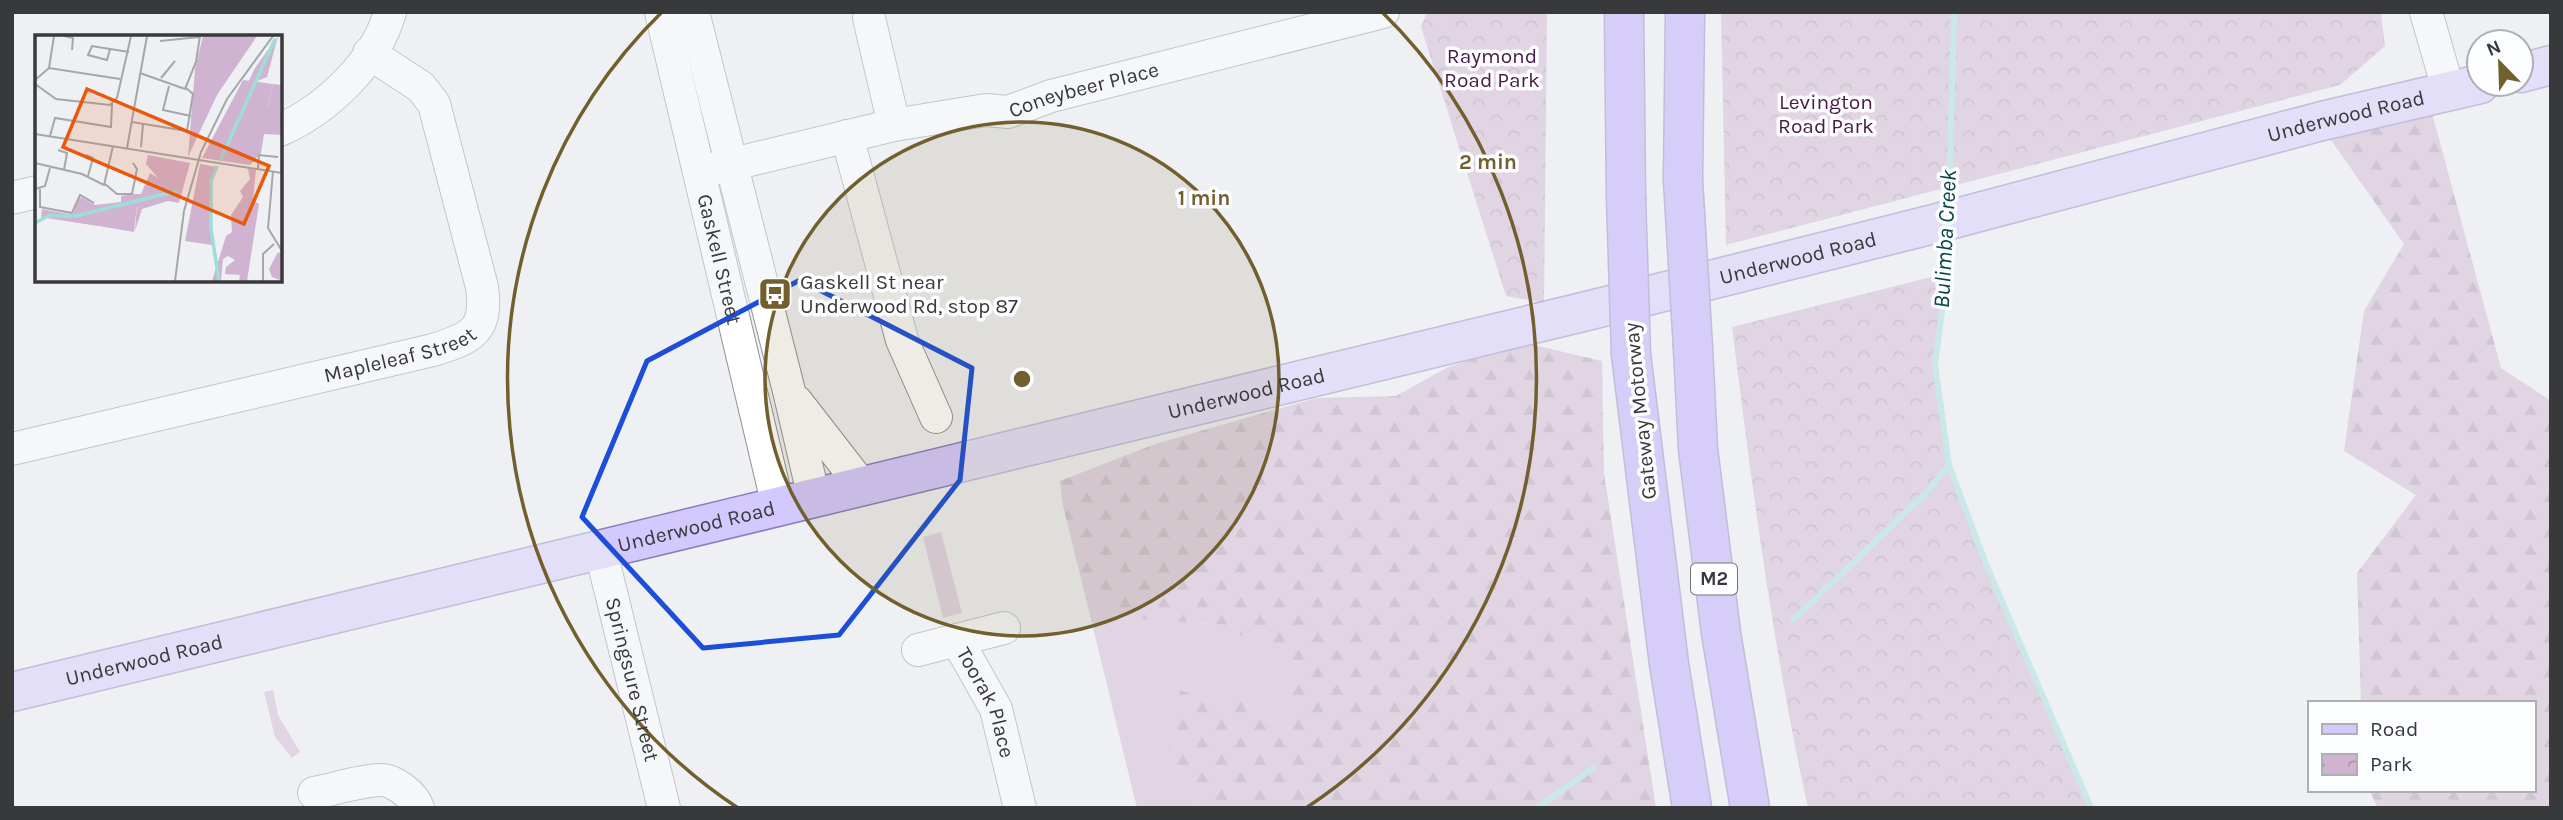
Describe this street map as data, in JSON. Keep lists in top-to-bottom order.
{
  "streets": {
    "highway": ["Gateway Motorway", "M2"],
    "main road": ["Underwood Road"],
    "street": [
      "Coneybeer Place",
      "Gaskell Street",
      "Mapleleaf Street",
      "Springsure Street",
      "Toorak Place"
    ]
  },
  "crossings": [
    ["Coneybeer Place", "Gaskell Street"],
    ["Underwood Road", "Gaskell Street"],
    ["Underwood Road", "Springsure Street"]
  ],
  "water": ["Bulimba Creek"],
  "parks": ["Raymond Road Park", "Levington Road Park"],
  "places": {
    "bus stop": ["Gaskell St near Underwood Rd, stop 87"]
  },
  "legend": ["Road", "Park"],
  "north": "top left",
  "rings": ["2 min", "1 min"]
}
